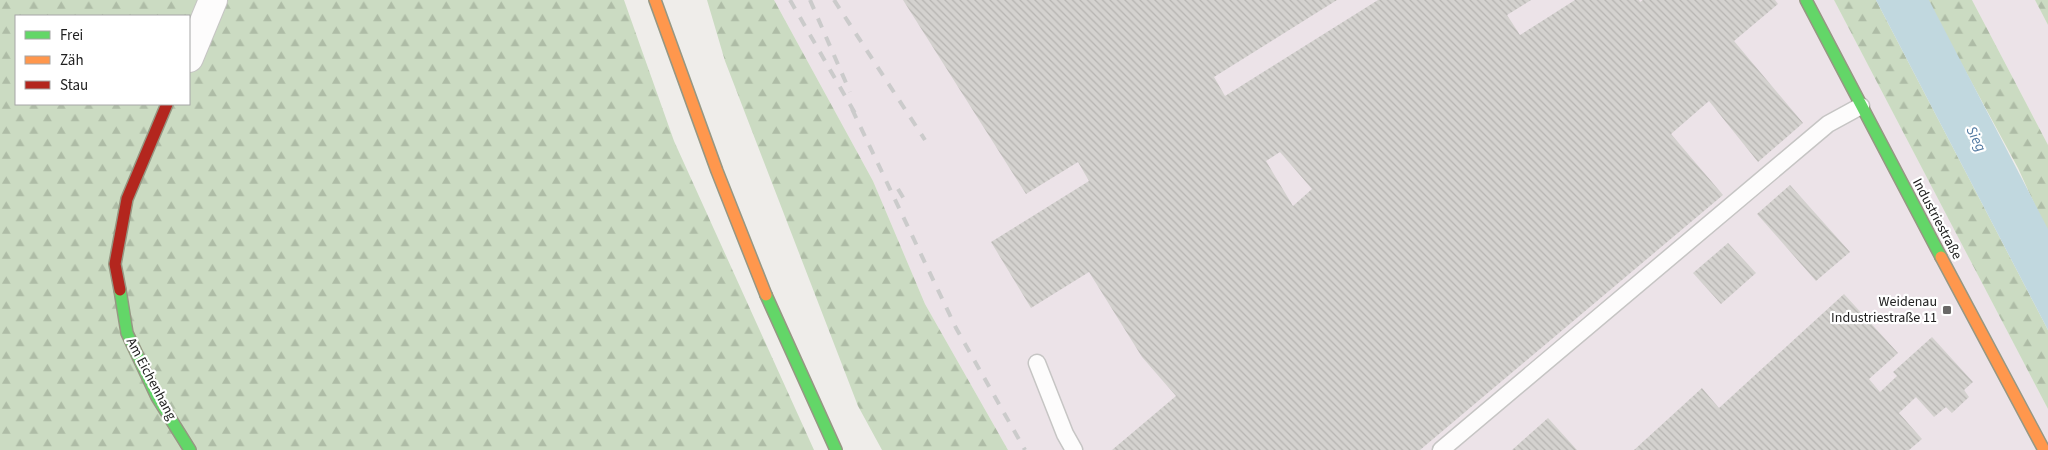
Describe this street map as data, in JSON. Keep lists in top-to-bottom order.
{
  "streets": {
    "street": ["Industriestraße", "Am Eichenhang"]
  },
  "water": ["Sieg"],
  "places": {
    "transit": ["Weidenau Industriestraße 11"]
  },
  "legend": ["Frei", "Zäh", "Stau"]
}
